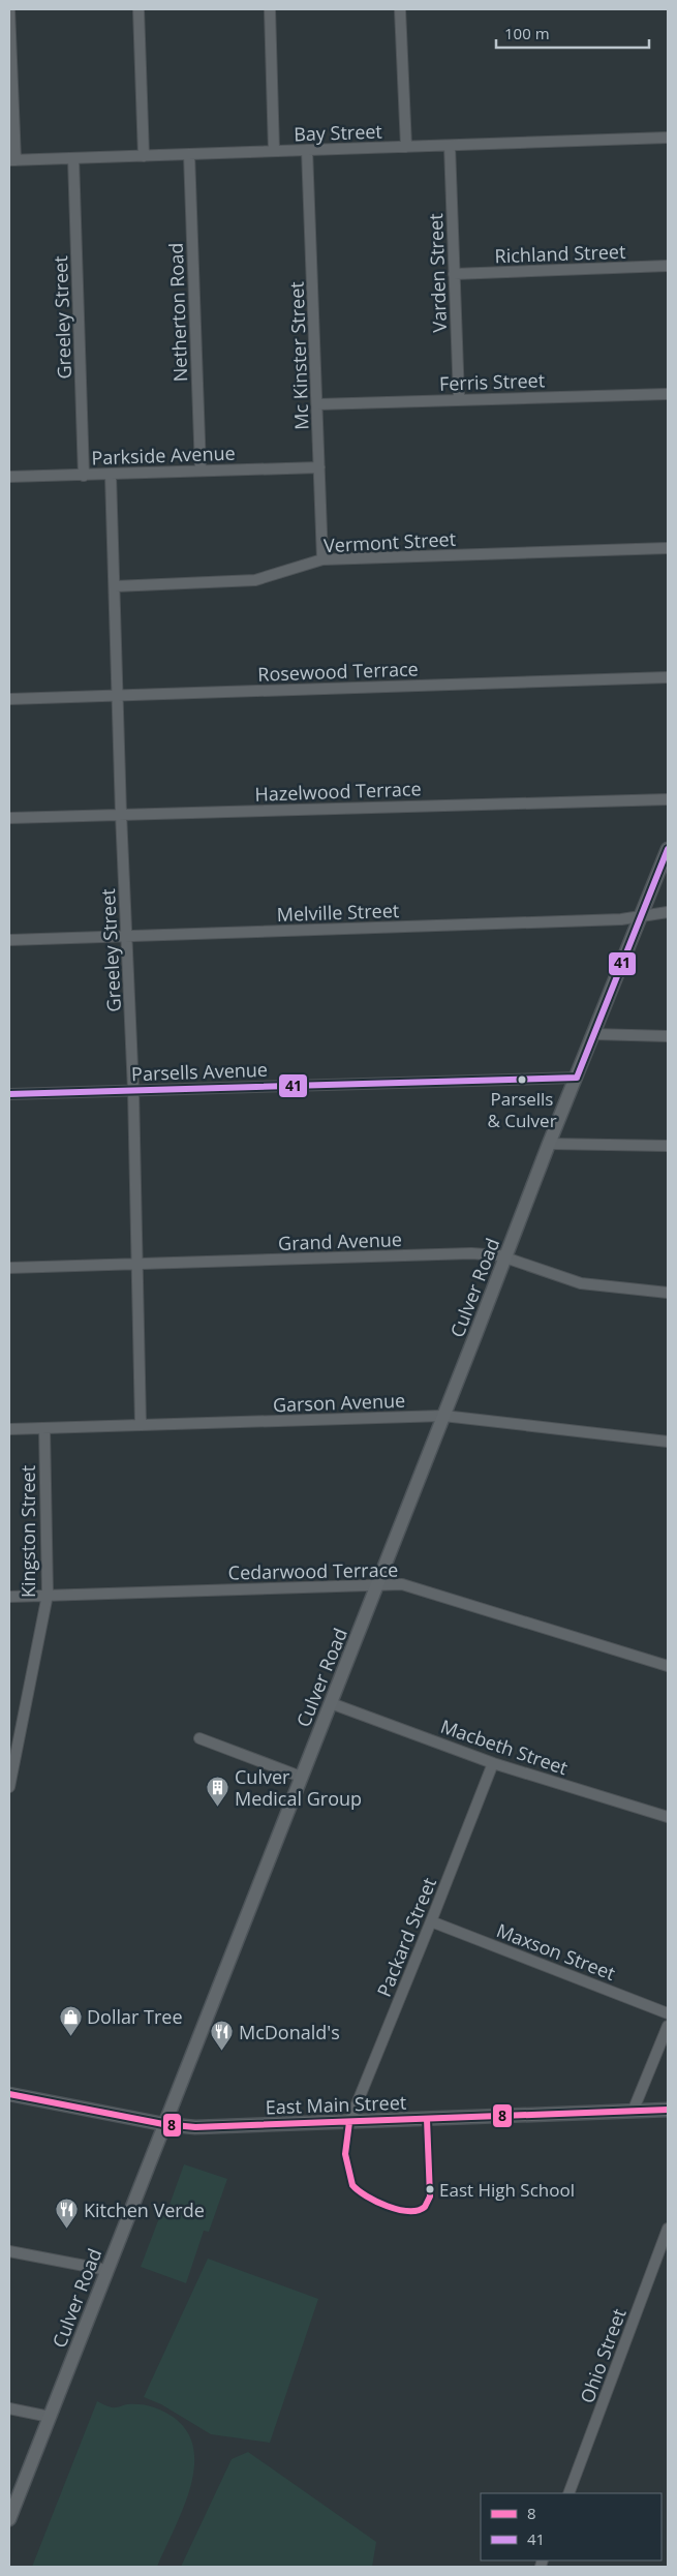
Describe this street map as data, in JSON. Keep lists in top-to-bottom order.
{
  "streets": {
    "main road": ["Culver Road", "East Main Street"],
    "street": [
      "Bay Street",
      "Richland Street",
      "Varden Street",
      "Netherton Road",
      "Greeley Street",
      "Mc Kinster Street",
      "Ferris Street",
      "Parkside Avenue",
      "Vermont Street",
      "Rosewood Terrace",
      "Hazelwood Terrace",
      "Melville Street",
      "Parsells Avenue",
      "Grand Avenue",
      "Garson Avenue",
      "Kingston Street",
      "Cedarwood Terrace",
      "Macbeth Street",
      "Packard Street",
      "Maxson Street",
      "Ohio Street"
    ]
  },
  "crossings": [
    ["Bay Street", "Varden Street"],
    ["Bay Street", "Netherton Road"],
    ["Bay Street", "Greeley Street"],
    ["Bay Street", "Mc Kinster Street"],
    ["Richland Street", "Varden Street"],
    ["Varden Street", "Ferris Street"],
    ["Netherton Road", "Parkside Avenue"],
    ["Greeley Street", "Parkside Avenue"],
    ["Greeley Street", "Vermont Street"],
    ["Greeley Street", "Rosewood Terrace"],
    ["Greeley Street", "Hazelwood Terrace"],
    ["Greeley Street", "Melville Street"],
    ["Greeley Street", "Parsells Avenue"],
    ["Greeley Street", "Grand Avenue"],
    ["Greeley Street", "Garson Avenue"],
    ["Mc Kinster Street", "Ferris Street"],
    ["Mc Kinster Street", "Parkside Avenue"],
    ["Mc Kinster Street", "Vermont Street"],
    ["Melville Street", "Culver Road"],
    ["Parsells Avenue", "Culver Road"],
    ["Grand Avenue", "Culver Road"],
    ["Culver Road", "Garson Avenue"],
    ["Culver Road", "Cedarwood Terrace"],
    ["Culver Road", "Macbeth Street"],
    ["Culver Road", "East Main Street"],
    ["Garson Avenue", "Kingston Street"],
    ["Kingston Street", "Cedarwood Terrace"],
    ["Macbeth Street", "Packard Street"],
    ["Packard Street", "Maxson Street"],
    ["Packard Street", "East Main Street"]
  ],
  "places": {
    "other": ["Parsells & Culver", "East High School"],
    "building": ["Culver Medical Group"],
    "shop": ["Dollar Tree"],
    "restaurant": ["McDonald's", "Kitchen Verde"]
  },
  "lines": ["transit line 41", "transit line 8"],
  "legend": ["8", "41"],
  "scale_bar": "100 m"
}
